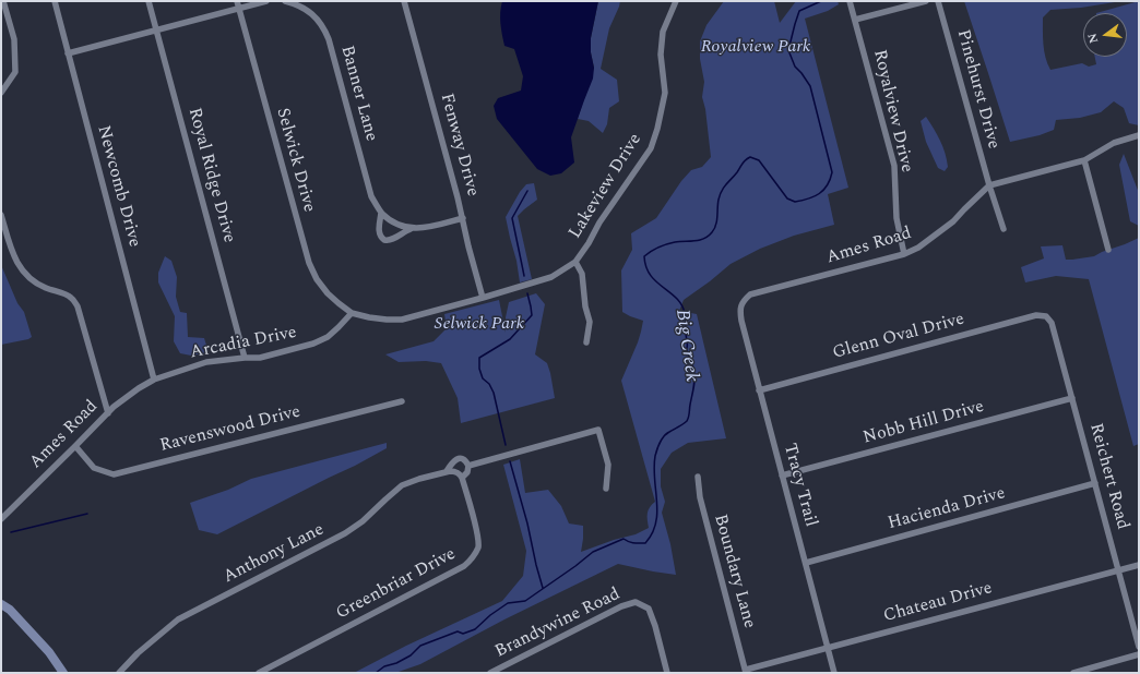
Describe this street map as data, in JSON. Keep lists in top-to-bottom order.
{
  "streets": {
    "street": [
      "Pinehurst Drive",
      "Banner Lane",
      "Royalview Drive",
      "Fenway Drive",
      "Selwick Drive",
      "Royal Ridge Drive",
      "Newcomb Drive",
      "Lakeview Drive",
      "Ames Road",
      "Glenn Oval Drive",
      "Arcadia Drive",
      "Nobb Hill Drive",
      "Ravenswood Drive",
      "Reichert Road",
      "Tracy Trail",
      "Hacienda Drive",
      "Anthony Lane",
      "Boundary Lane",
      "Greenbriar Drive",
      "Chateau Drive",
      "Brandywine Road"
    ]
  },
  "crossings": [
    ["Pinehurst Drive", "Ames Road"],
    ["Royalview Drive", "Ames Road"],
    ["Fenway Drive", "Lakeview Drive"],
    ["Selwick Drive", "Arcadia Drive"],
    ["Royal Ridge Drive", "Arcadia Drive"],
    ["Newcomb Drive", "Ames Road"],
    ["Newcomb Drive", "Arcadia Drive"],
    ["Ames Road", "Arcadia Drive"],
    ["Ames Road", "Ravenswood Drive"],
    ["Ames Road", "Tracy Trail"],
    ["Glenn Oval Drive", "Reichert Road"],
    ["Glenn Oval Drive", "Tracy Trail"],
    ["Nobb Hill Drive", "Reichert Road"],
    ["Nobb Hill Drive", "Tracy Trail"],
    ["Reichert Road", "Hacienda Drive"],
    ["Reichert Road", "Chateau Drive"],
    ["Tracy Trail", "Hacienda Drive"],
    ["Tracy Trail", "Chateau Drive"],
    ["Boundary Lane", "Chateau Drive"]
  ],
  "water": ["Big Creek"],
  "parks": ["Royalview Park", "Selwick Park"],
  "north": "left"
}
